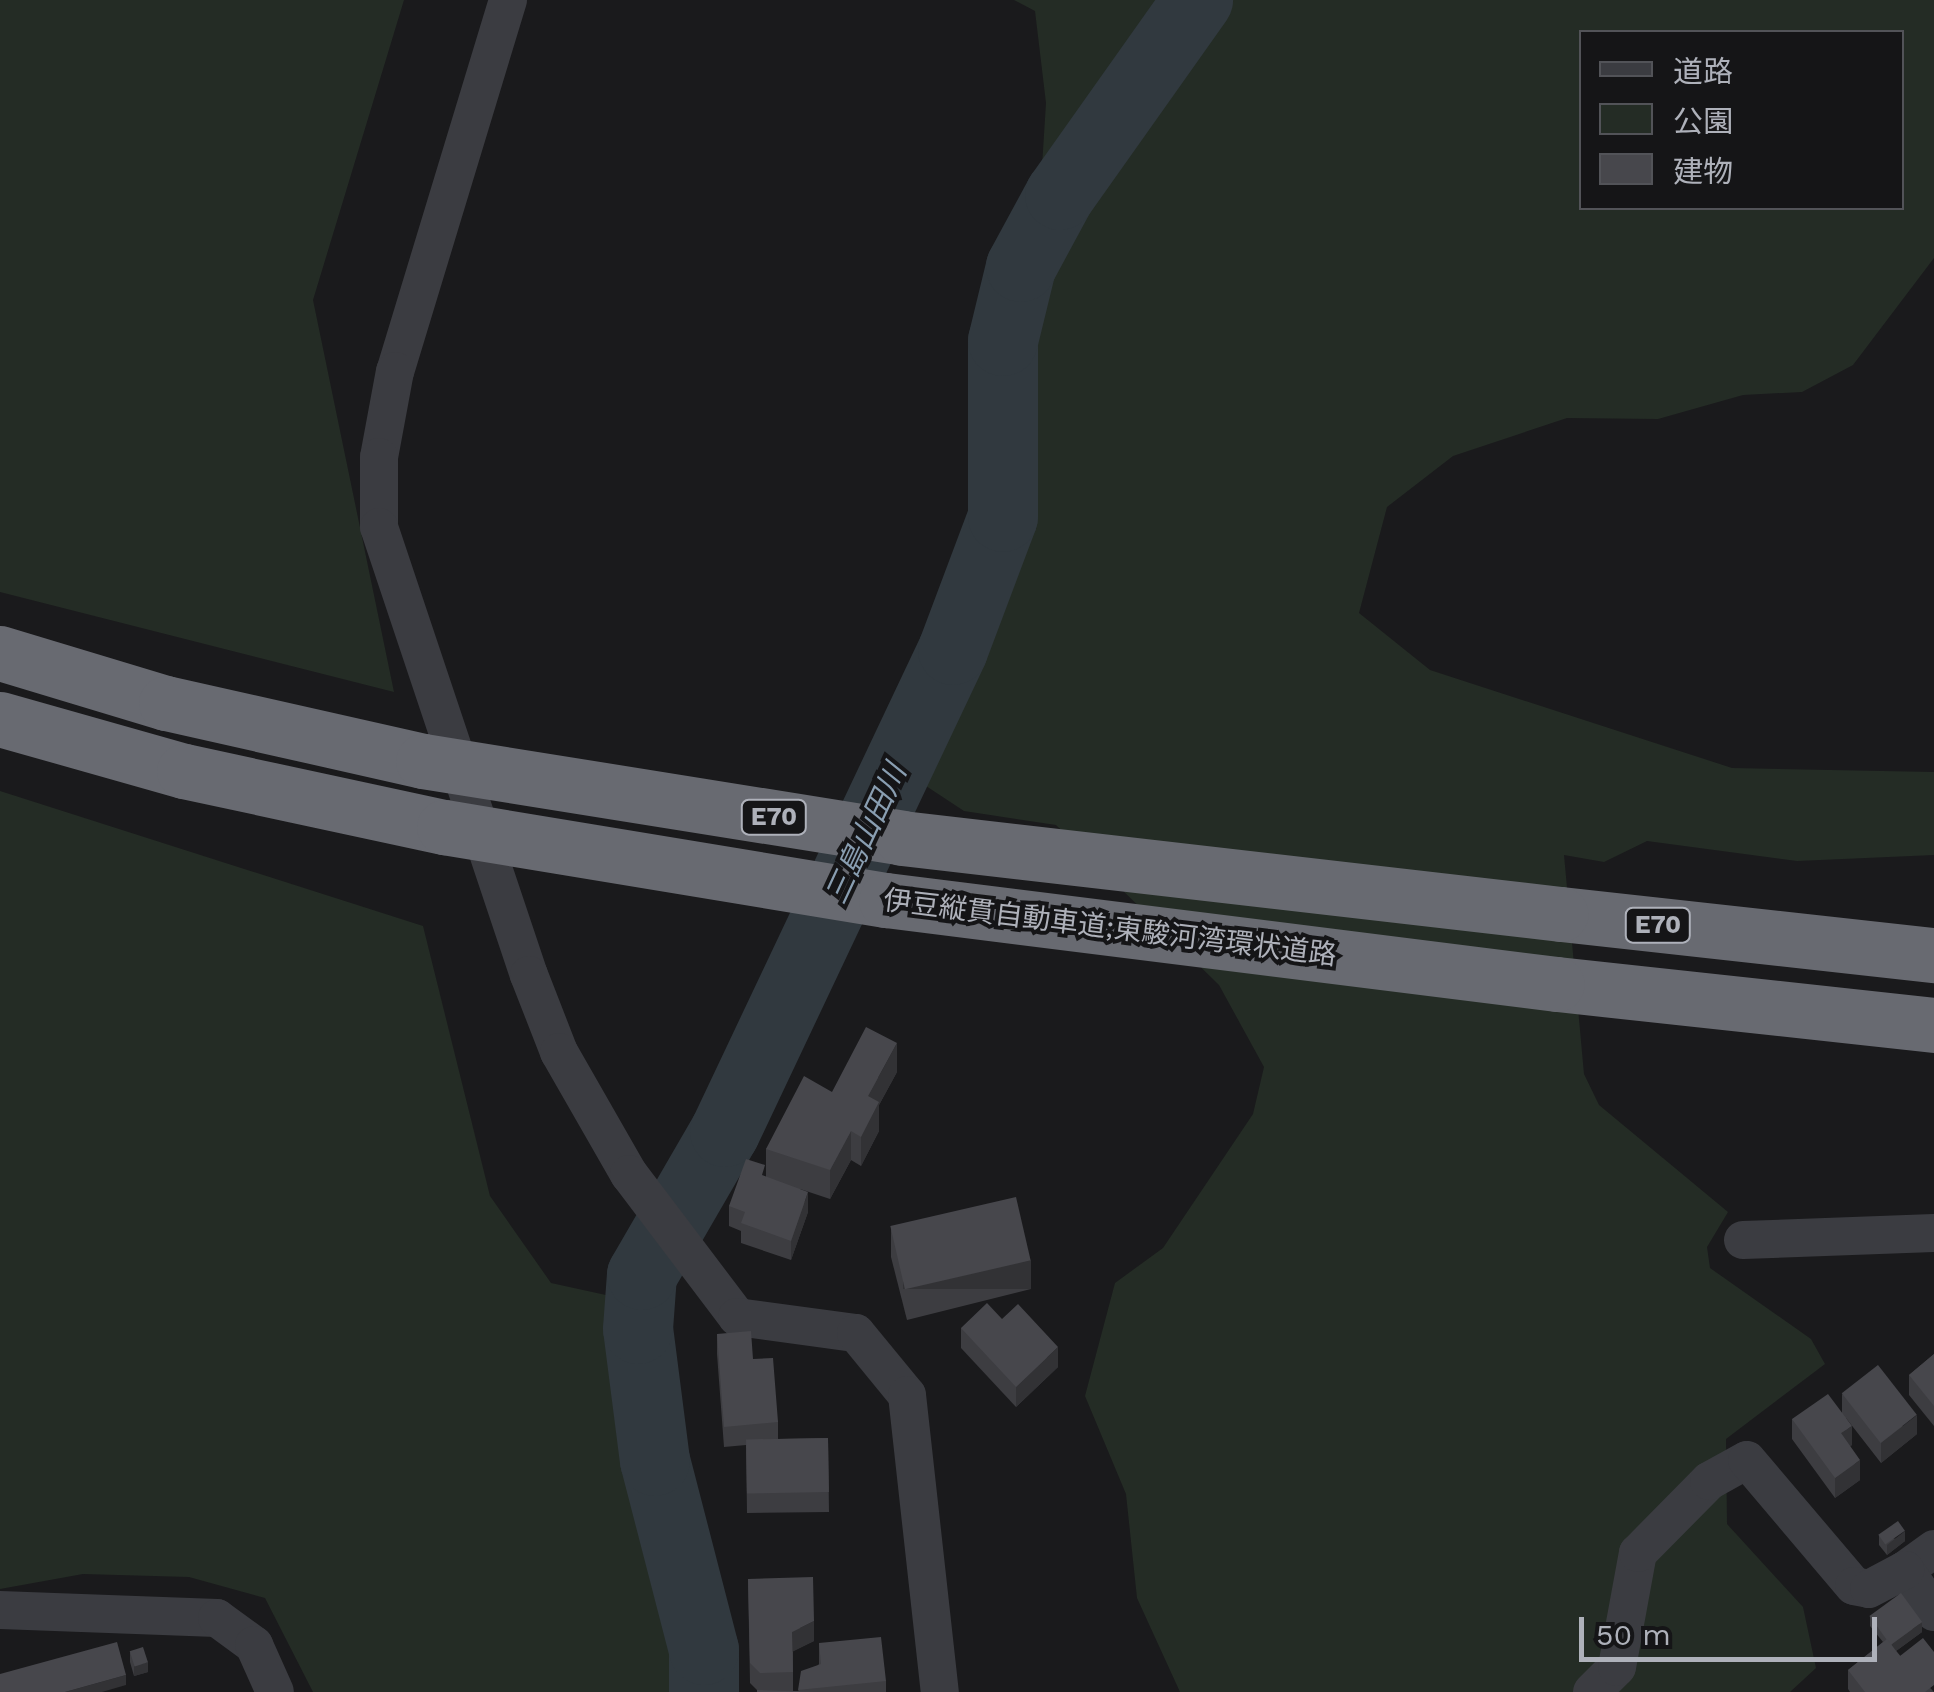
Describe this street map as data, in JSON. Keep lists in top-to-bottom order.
{
  "streets": {
    "highway": ["E70", "伊豆縦貫自動車道;東駿河湾環状道路"]
  },
  "water": ["三島山田川"],
  "legend": ["道路", "公園", "建物"],
  "scale_bar": "50 m"
}
